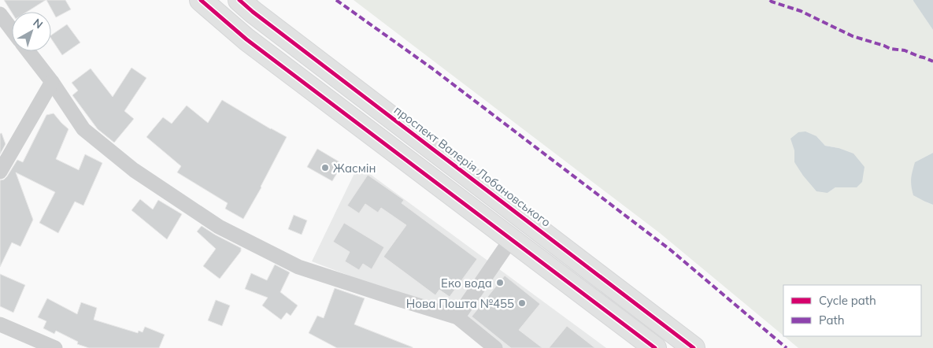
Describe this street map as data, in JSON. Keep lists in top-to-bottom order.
{
  "streets": {
    "main road": ["проспект Валерія Лобановського"]
  },
  "places": ["Жасмін", "Еко вода", "Нова Пошта №455"],
  "legend": ["Cycle path", "Path"],
  "north": "top right"
}
